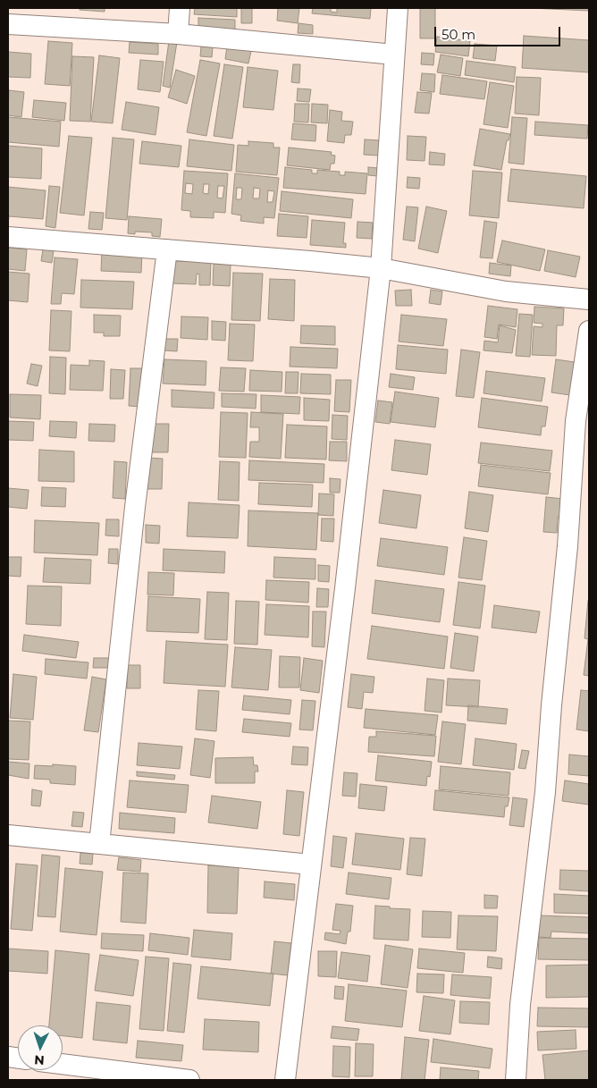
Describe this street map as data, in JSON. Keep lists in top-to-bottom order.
{
  "scale_bar": "50 m",
  "north": "bottom"
}
